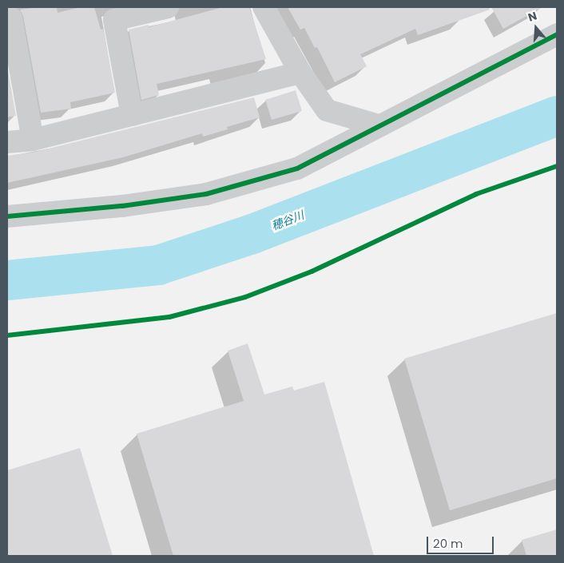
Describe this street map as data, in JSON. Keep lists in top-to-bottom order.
{
  "water": ["穂谷川"],
  "scale_bar": "20 m",
  "north": "top"
}
